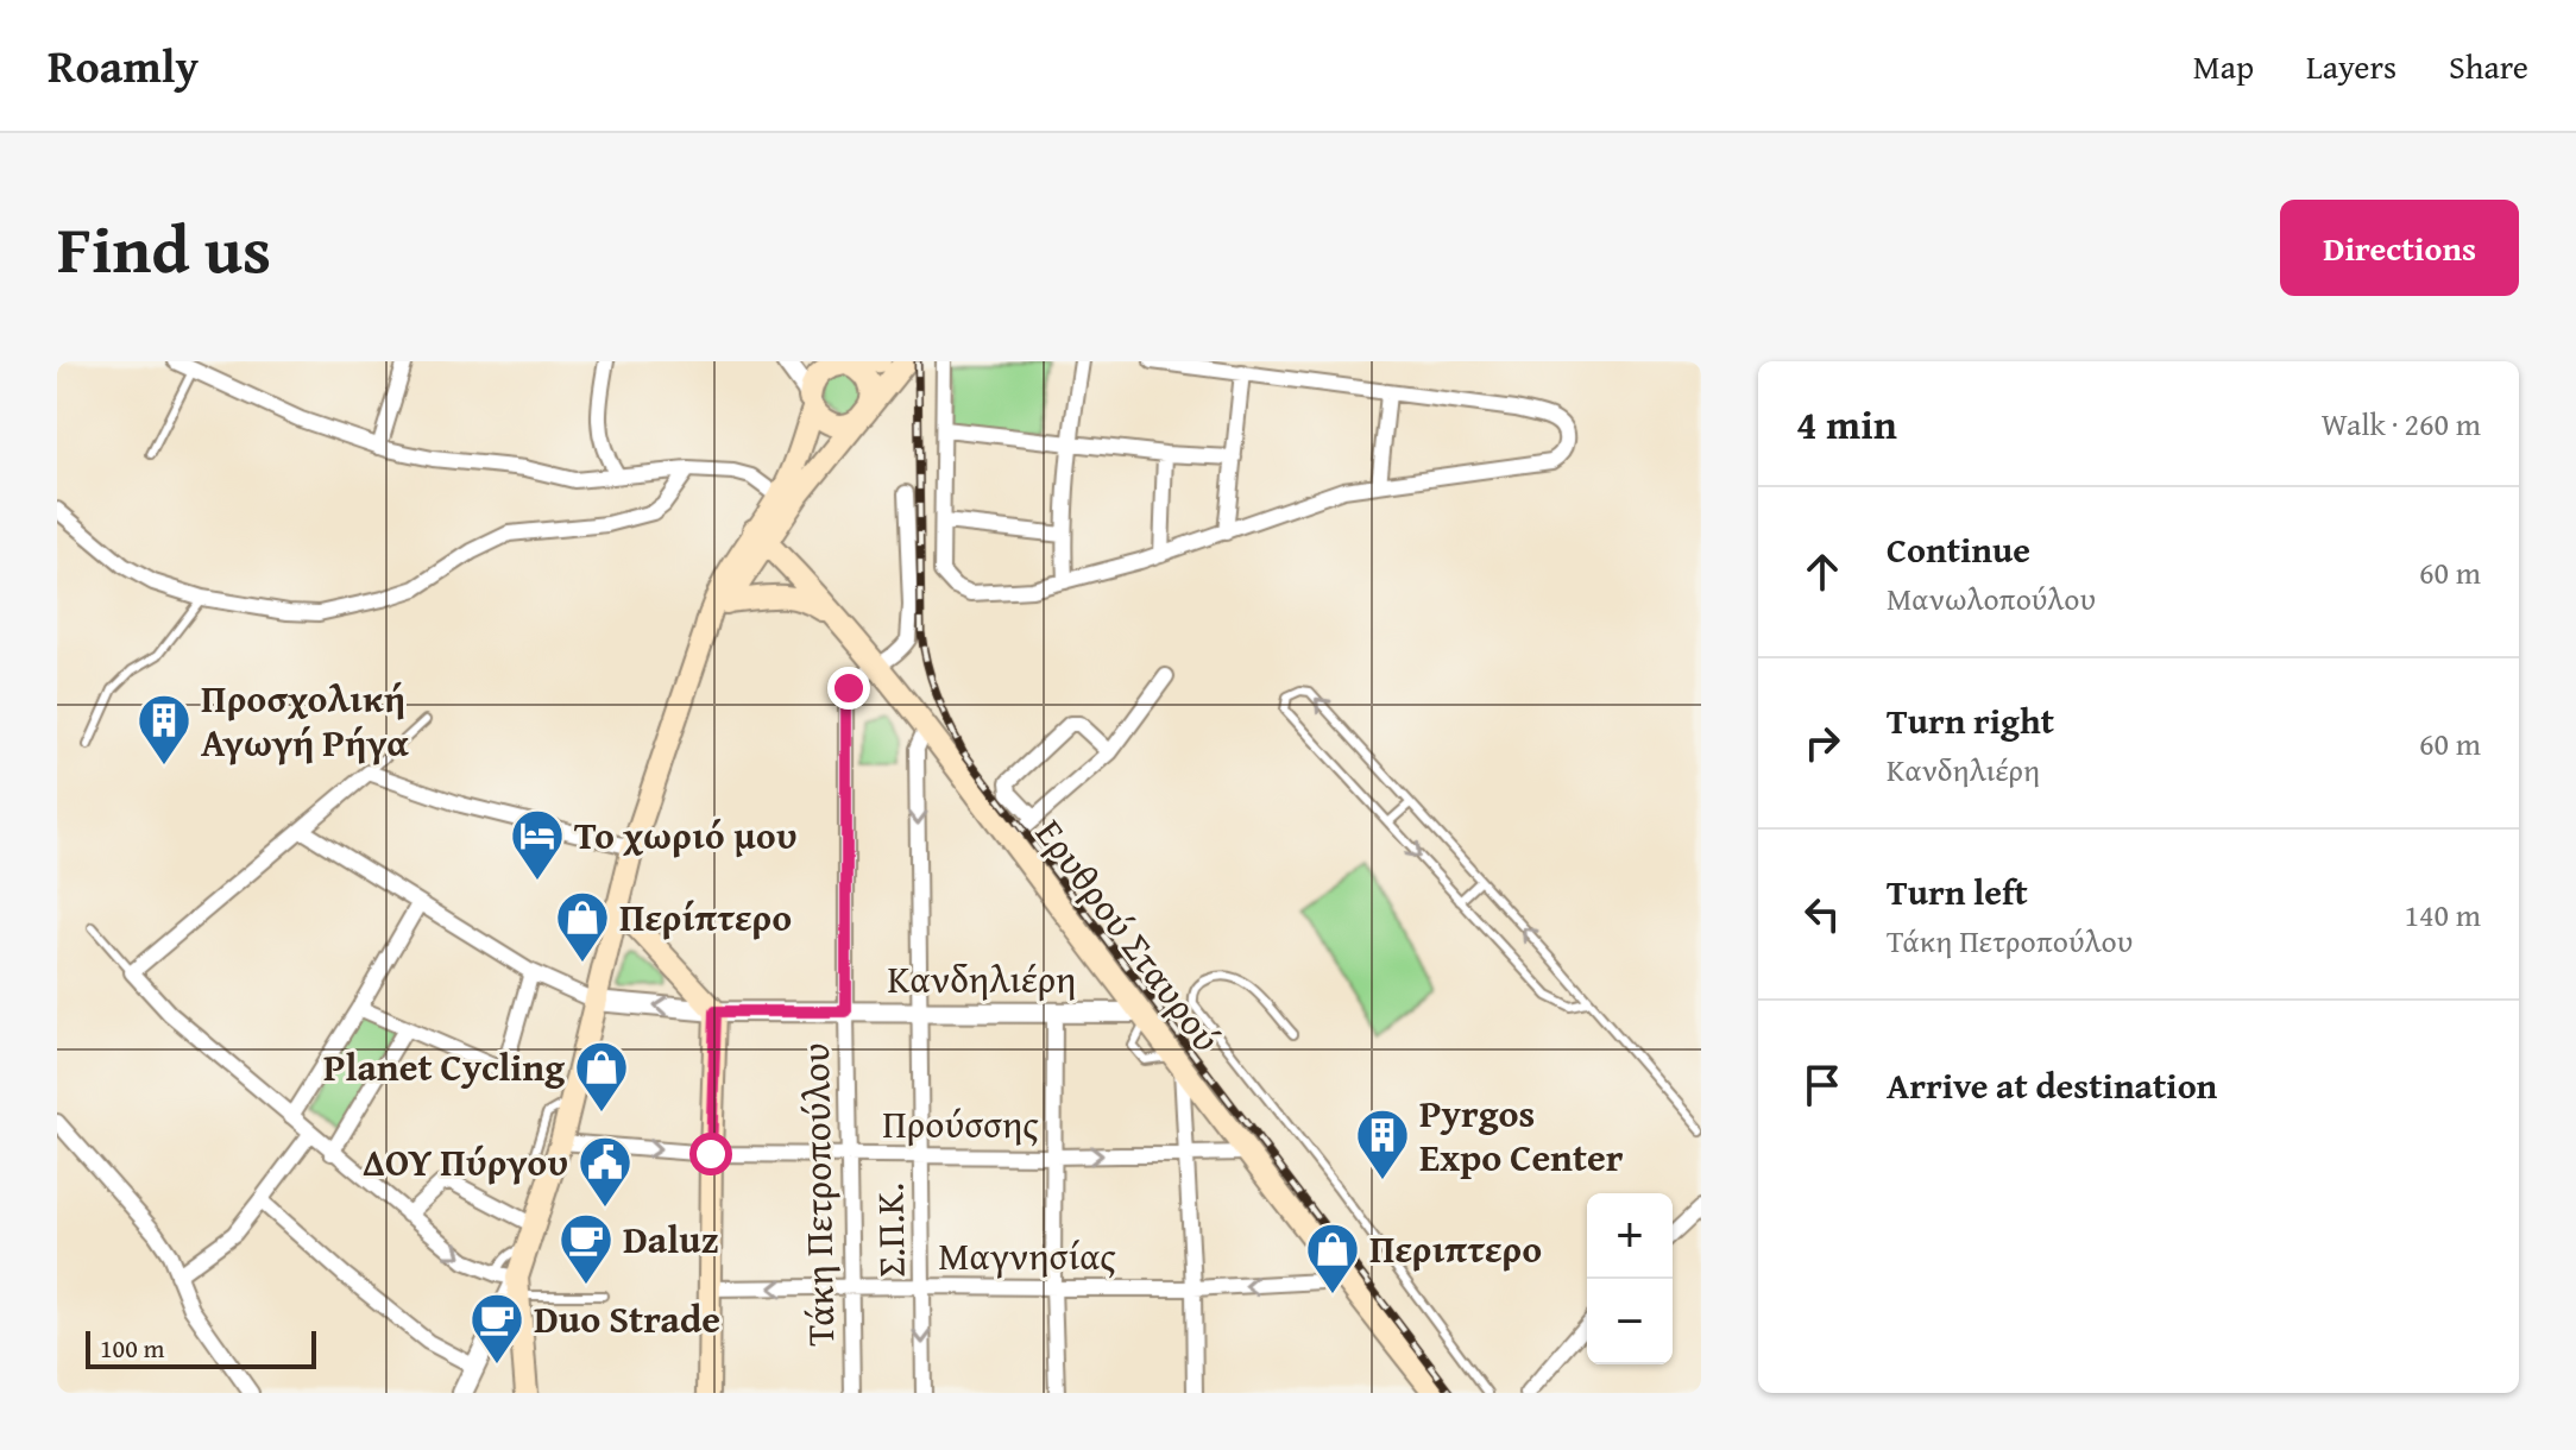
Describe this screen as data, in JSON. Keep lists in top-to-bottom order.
{
  "streets": {
    "main road": ["Ερυθρού Σταυρού"],
    "street": [
      "Κανδηλιέρη",
      "Προύσσης",
      "Τάκη Πετροπούλου",
      "Σ.Π.Κ.",
      "Μαγνησίας"
    ]
  },
  "crossings": [
    ["Ερυθρού Σταυρού", "Κανδηλιέρη"],
    ["Ερυθρού Σταυρού", "Προύσσης"],
    ["Ερυθρού Σταυρού", "Τάκη Πετροπούλου"],
    ["Ερυθρού Σταυρού", "Σ.Π.Κ."],
    ["Ερυθρού Σταυρού", "Μαγνησίας"],
    ["Κανδηλιέρη", "Τάκη Πετροπούλου"],
    ["Κανδηλιέρη", "Σ.Π.Κ."],
    ["Προύσσης", "Τάκη Πετροπούλου"],
    ["Προύσσης", "Σ.Π.Κ."],
    ["Τάκη Πετροπούλου", "Μαγνησίας"],
    ["Σ.Π.Κ.", "Μαγνησίας"]
  ],
  "one_way": ["Προύσσης", "Σ.Π.Κ.", "Μαγνησίας"],
  "places": {
    "building": ["Προσχολική Αγωγή Ρήγα", "Pyrgos Expo Center"],
    "hotel": ["Το χωριό μου"],
    "shop": ["Περίπτερο", "Planet Cycling", "Περιπτερο"],
    "public building": ["ΔΟΥ Πύργου"],
    "cafe": ["Daluz", "Duo Strade"]
  },
  "scale_bar": "100 m",
  "page": {
    "header": "Roamly",
    "nav": ["Map", "Layers", "Share"],
    "title": "Find us",
    "buttons": "Directions",
    "heading": ["4 min", "Walk · 260 m"],
    "list": [
      ["Continue", "Μανωλοπούλου", "60 m"],
      ["Turn right", "Κανδηλιέρη", "60 m"],
      ["Turn left", "Τάκη Πετροπούλου", "140 m"],
      "Arrive at destination"
    ],
    "map_buttons": ["+", "−"],
    "scale": "100 m"
  }
}
